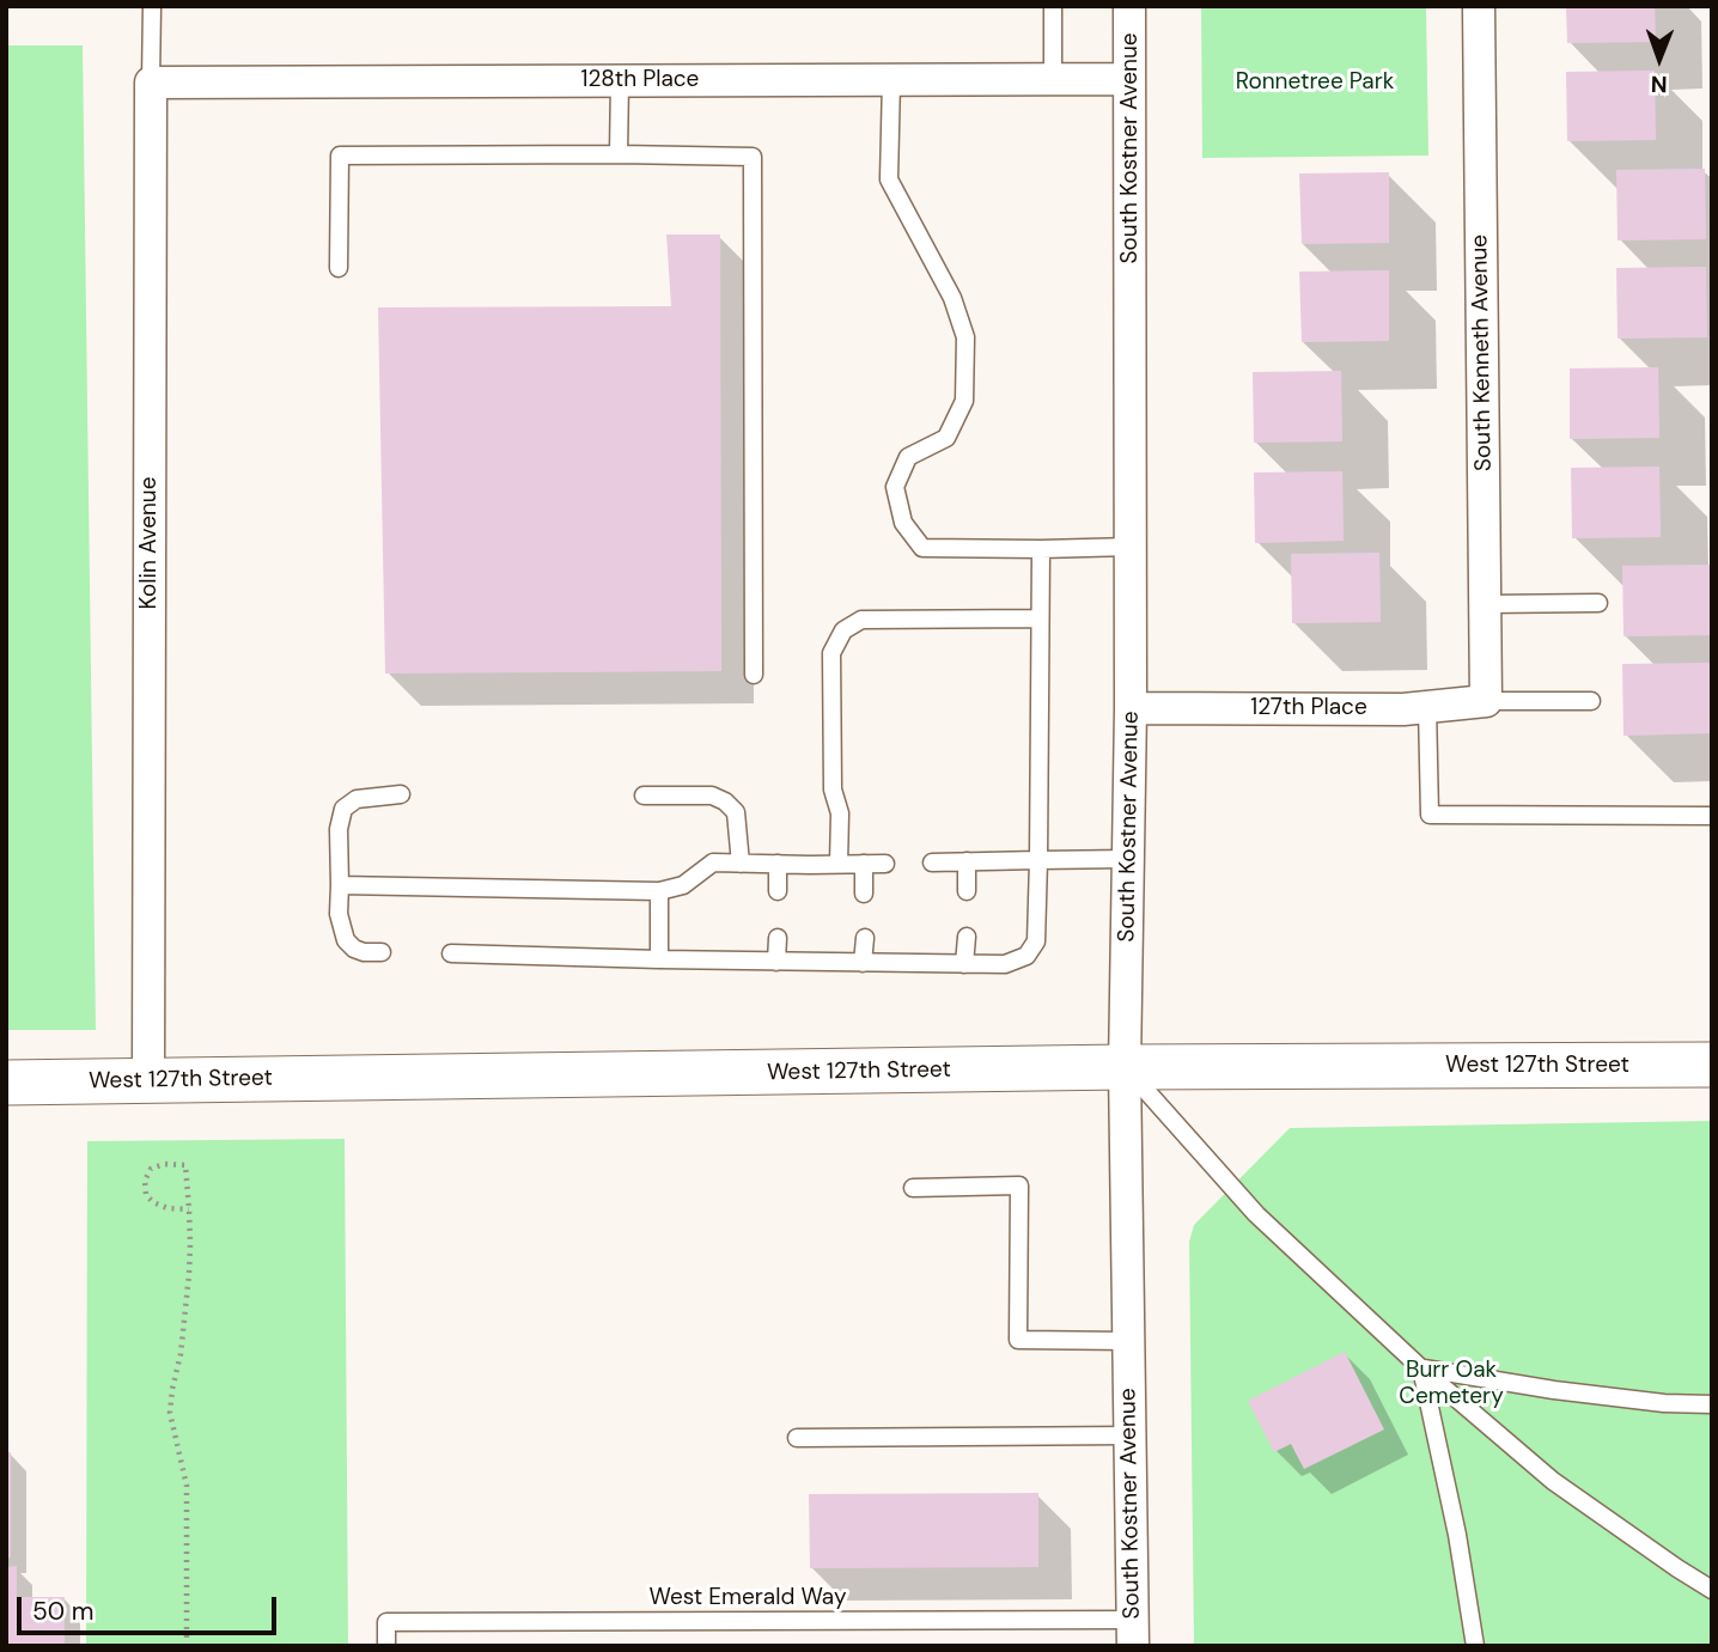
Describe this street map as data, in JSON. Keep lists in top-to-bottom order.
{
  "streets": {
    "main road": ["West 127th Street"],
    "street": [
      "128th Place",
      "South Kostner Avenue",
      "South Kenneth Avenue",
      "Kolin Avenue",
      "127th Place"
    ],
    "lane": ["West Emerald Way"]
  },
  "crossings": [
    ["128th Place", "South Kostner Avenue"],
    ["128th Place", "Kolin Avenue"],
    ["South Kostner Avenue", "127th Place"],
    ["South Kostner Avenue", "West 127th Street"],
    ["South Kostner Avenue", "West Emerald Way"],
    ["South Kenneth Avenue", "127th Place"],
    ["Kolin Avenue", "West 127th Street"]
  ],
  "parks": ["Ronnetree Park", "Burr Oak Cemetery"],
  "scale_bar": "50 m",
  "north": "bottom"
}
